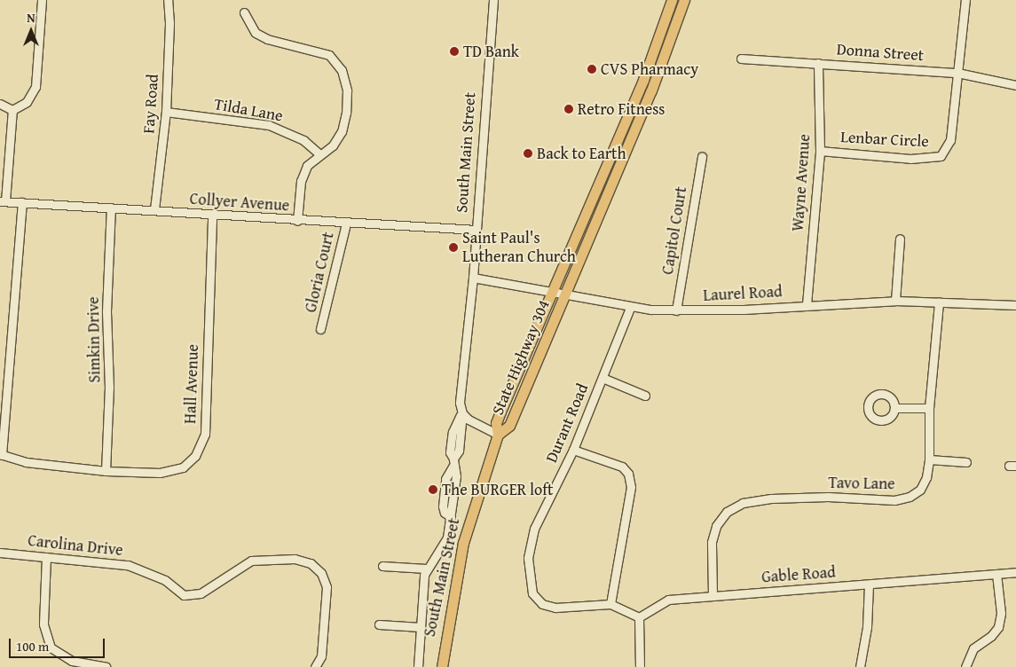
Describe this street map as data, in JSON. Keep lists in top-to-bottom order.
{
  "streets": {
    "main road": ["South Main Street", "State Highway 304"],
    "street": [
      "Donna Street",
      "Fay Road",
      "Tilda Lane",
      "Lenbar Circle",
      "Wayne Avenue",
      "Collyer Avenue",
      "Capitol Court",
      "Gloria Court",
      "Laurel Road",
      "Simkin Drive",
      "Hall Avenue",
      "Durant Road",
      "Tavo Lane",
      "Carolina Drive",
      "Gable Road"
    ]
  },
  "crossings": [
    ["Donna Street", "Lenbar Circle"],
    ["Donna Street", "Wayne Avenue"],
    ["Fay Road", "Tilda Lane"],
    ["Fay Road", "Collyer Avenue"],
    ["Lenbar Circle", "Wayne Avenue"],
    ["South Main Street", "Collyer Avenue"],
    ["South Main Street", "Laurel Road"],
    ["South Main Street", "State Highway 304"],
    ["Wayne Avenue", "Laurel Road"],
    ["Collyer Avenue", "Gloria Court"],
    ["Collyer Avenue", "Simkin Drive"],
    ["Collyer Avenue", "Hall Avenue"],
    ["Capitol Court", "Laurel Road"],
    ["Laurel Road", "State Highway 304"],
    ["Laurel Road", "Durant Road"],
    ["Laurel Road", "Tavo Lane"],
    ["Simkin Drive", "Hall Avenue"],
    ["Durant Road", "Gable Road"],
    ["Tavo Lane", "Gable Road"]
  ],
  "places": [
    "TD Bank",
    "CVS Pharmacy",
    "Retro Fitness",
    "Back to Earth",
    "Saint Paul's Lutheran Church",
    "The BURGER loft"
  ],
  "scale_bar": "100 m",
  "north": "top"
}
